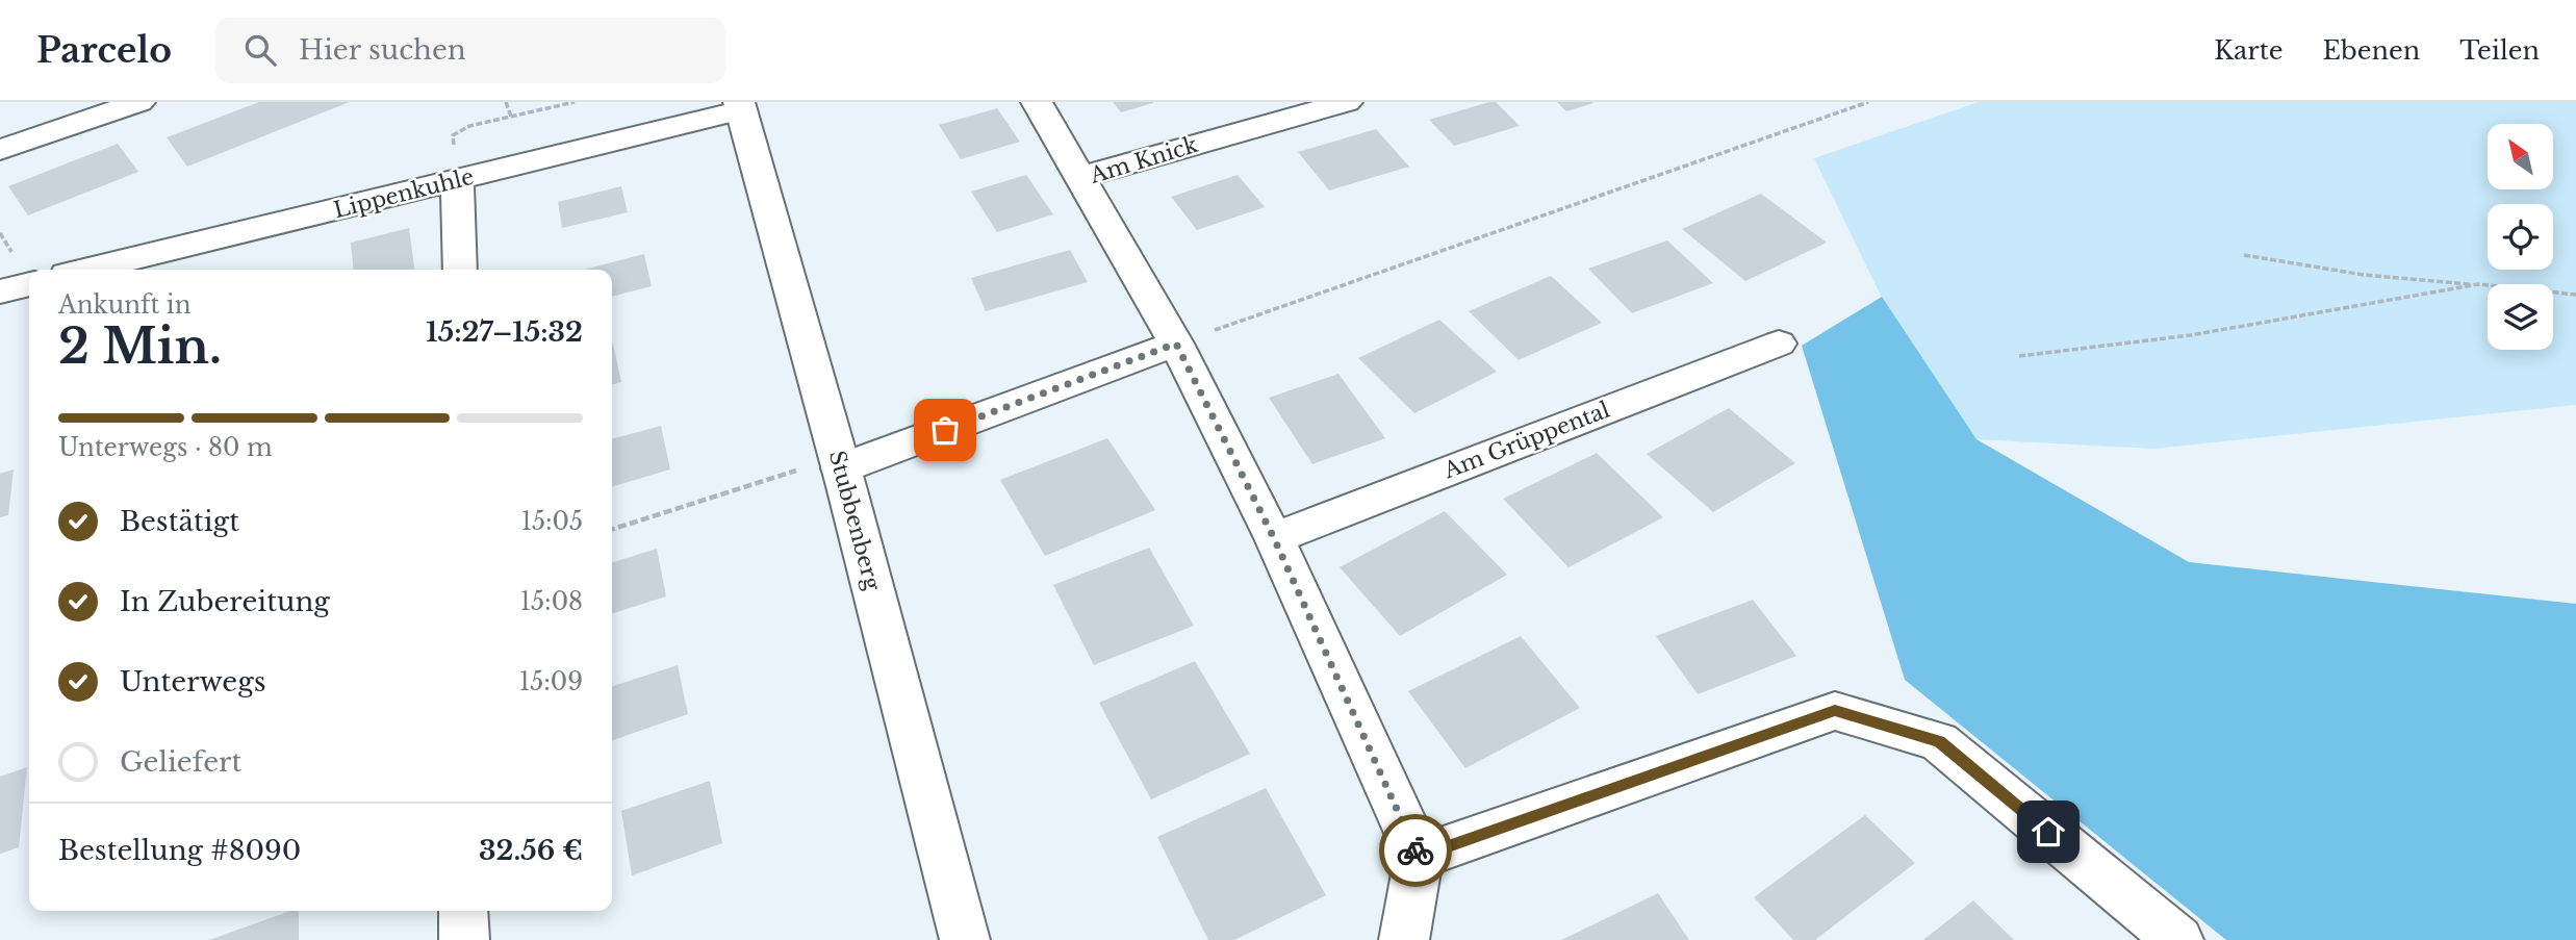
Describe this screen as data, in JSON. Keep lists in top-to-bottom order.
{
  "streets": {
    "street": [
      "Am Knick",
      "Lippenkuhle",
      "Am Grüppental",
      "Stubbenberg"
    ]
  },
  "crossings": [
    ["Lippenkuhle", "Stubbenberg"]
  ],
  "north": "top left",
  "page": {
    "header": "Parcelo",
    "search": "Hier suchen",
    "nav": ["Karte", "Ebenen", "Teilen"],
    "heading": ["2 Min.", "Ankunft in", "15:27–15:32"],
    "panel": ["Bestellung #8090", "32.56 €"],
    "bar": "Unterwegs · 80 m",
    "list": [
      ["Bestätigt", "15:05"],
      ["In Zubereitung", "15:08"],
      ["Unterwegs", "15:09"],
      "Geliefert"
    ]
  }
}
